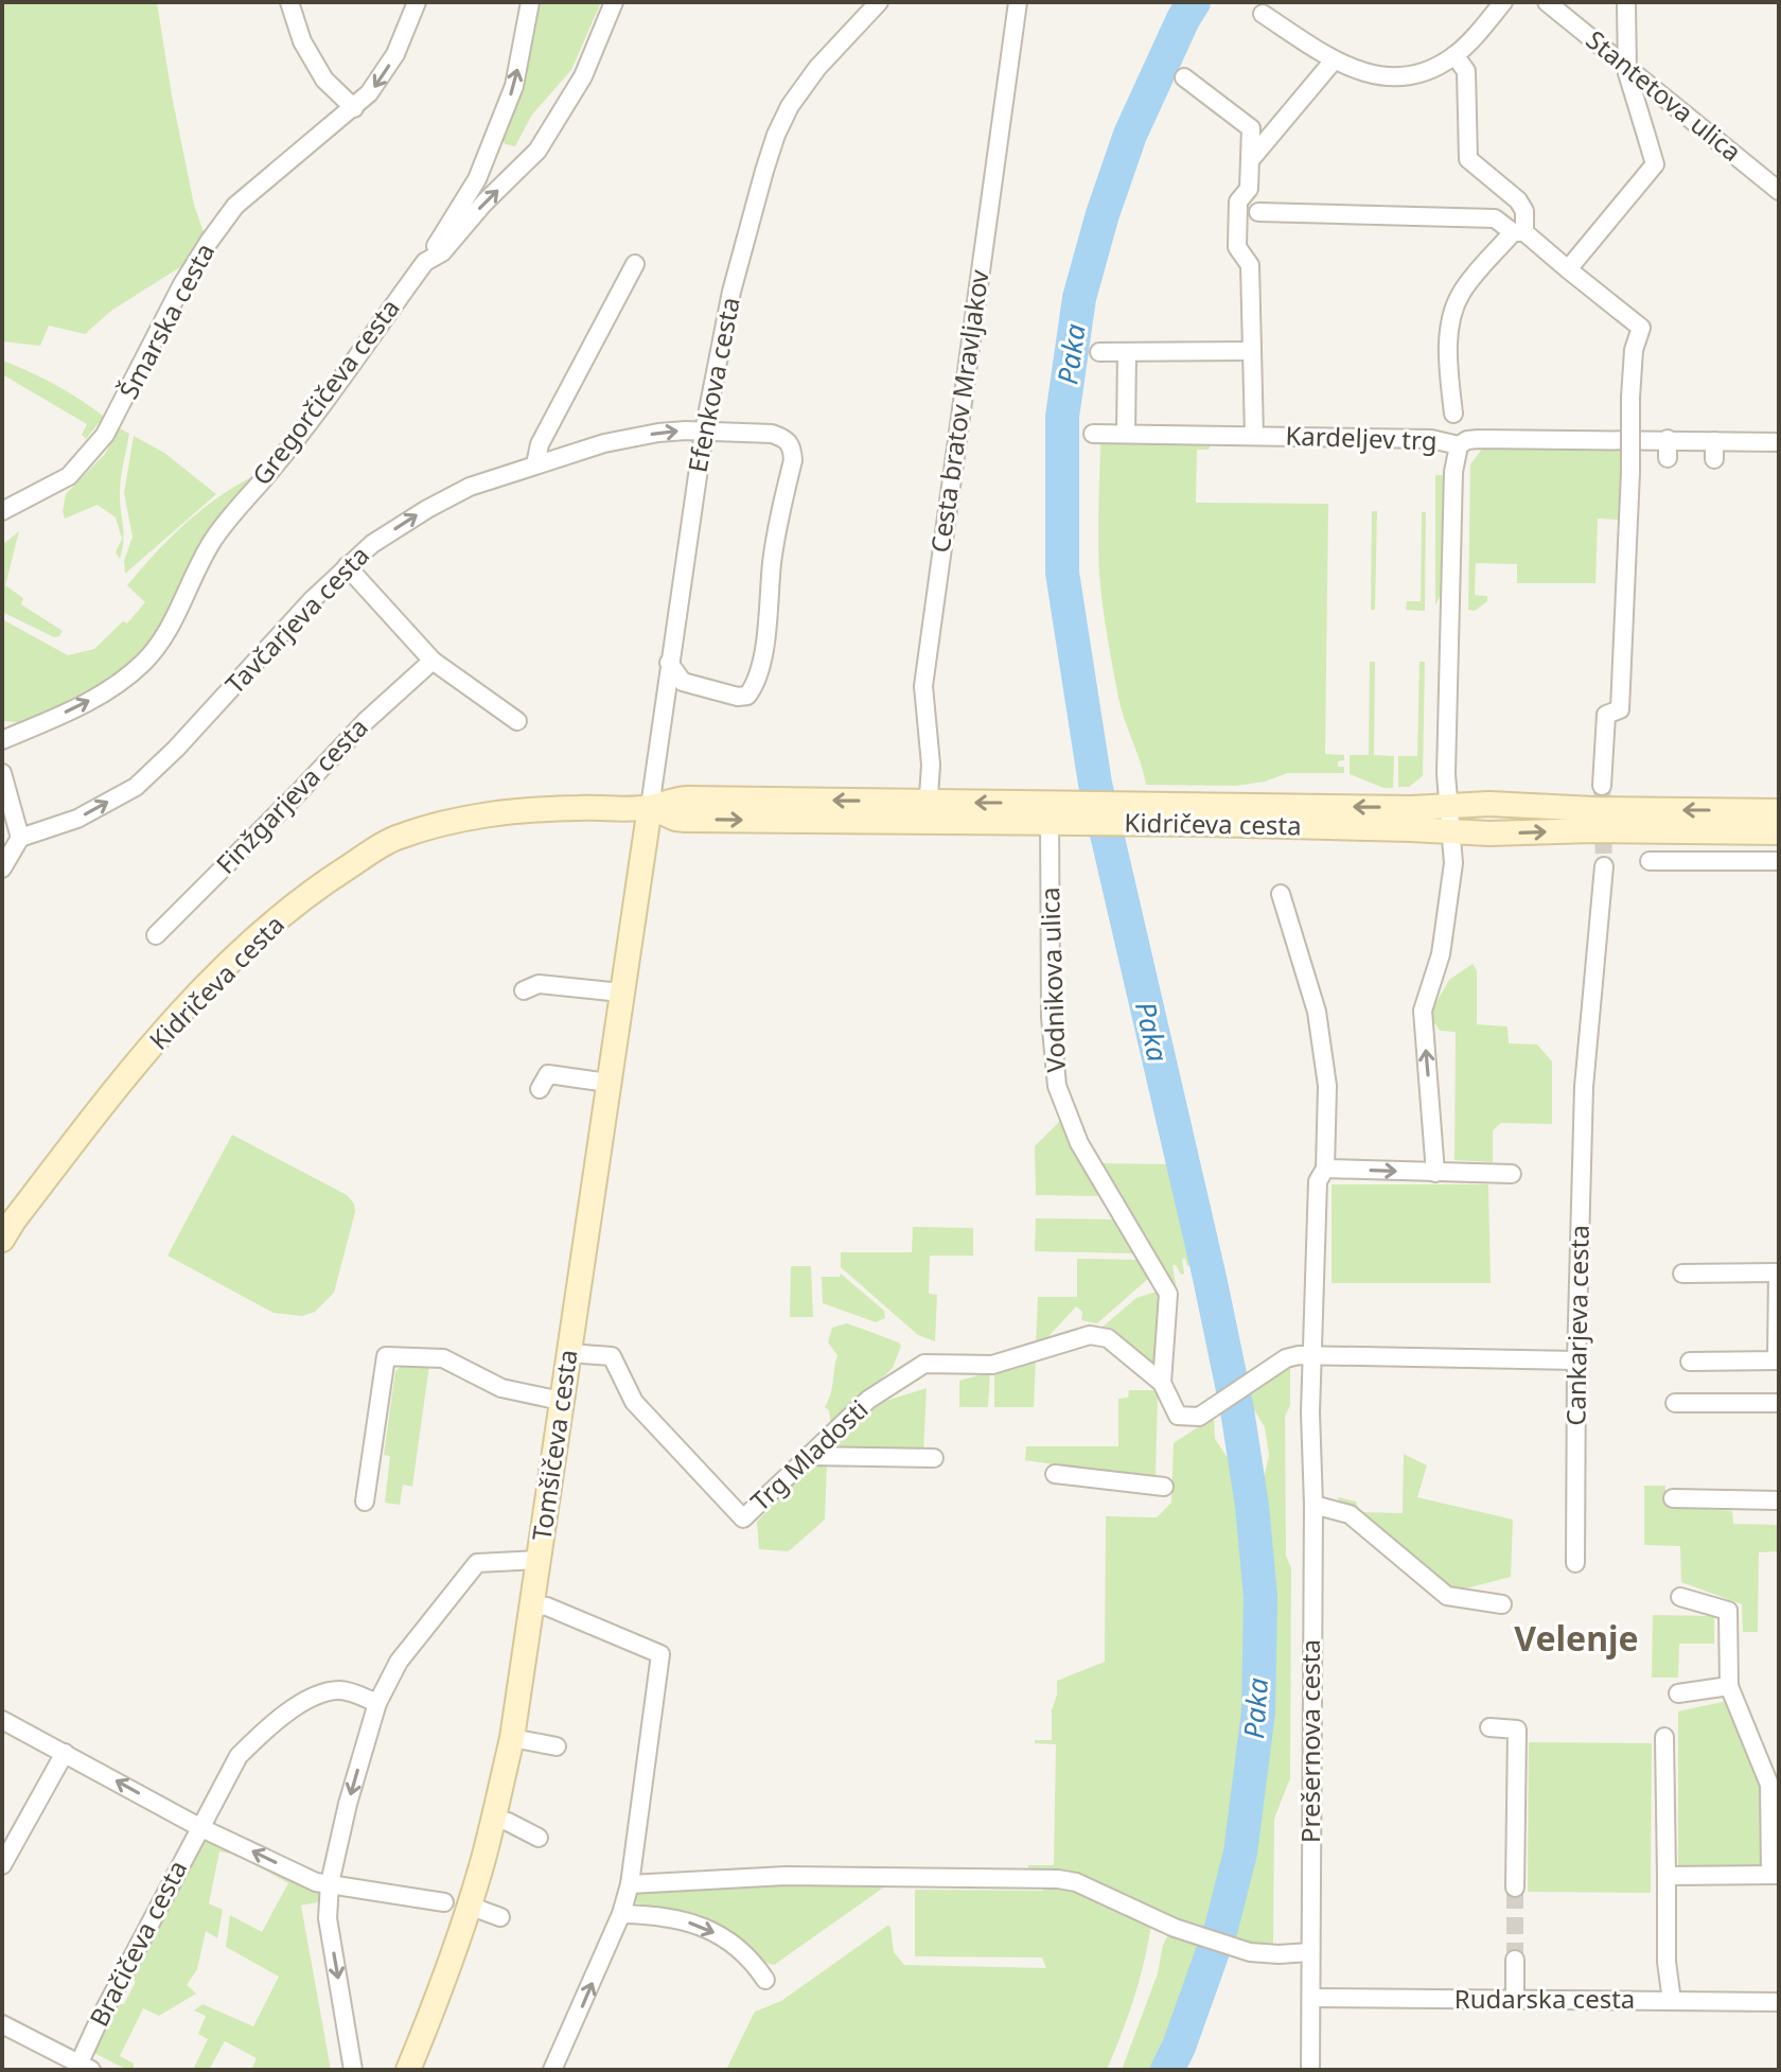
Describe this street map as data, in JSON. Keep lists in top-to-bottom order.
{
  "streets": {
    "main road": ["Kidričeva cesta", "Tomšičeva cesta"],
    "street": [
      "Stantetova ulica",
      "Šmarska cesta",
      "Efenkova cesta",
      "Gregorčičeva cesta",
      "Cesta bratov Mravljakov",
      "Kardeljev trg",
      "Tavčarjeva cesta",
      "Finžgarjeva cesta",
      "Vodnikova ulica",
      "Cankarjeva cesta",
      "Trg Mladosti",
      "Prešernova cesta",
      "Bračičeva cesta",
      "Rudarska cesta"
    ]
  },
  "crossings": [
    ["Efenkova cesta", "Tavčarjeva cesta"],
    ["Efenkova cesta", "Kidričeva cesta"],
    ["Efenkova cesta", "Tomšičeva cesta"],
    ["Cesta bratov Mravljakov", "Kidričeva cesta"],
    ["Kidričeva cesta", "Vodnikova ulica"],
    ["Kidričeva cesta", "Tomšičeva cesta"],
    ["Vodnikova ulica", "Trg Mladosti"],
    ["Tomšičeva cesta", "Trg Mladosti"],
    ["Prešernova cesta", "Rudarska cesta"]
  ],
  "one_way": ["Tavčarjeva cesta"],
  "districts": ["Velenje"],
  "water": ["Paka"]
}
